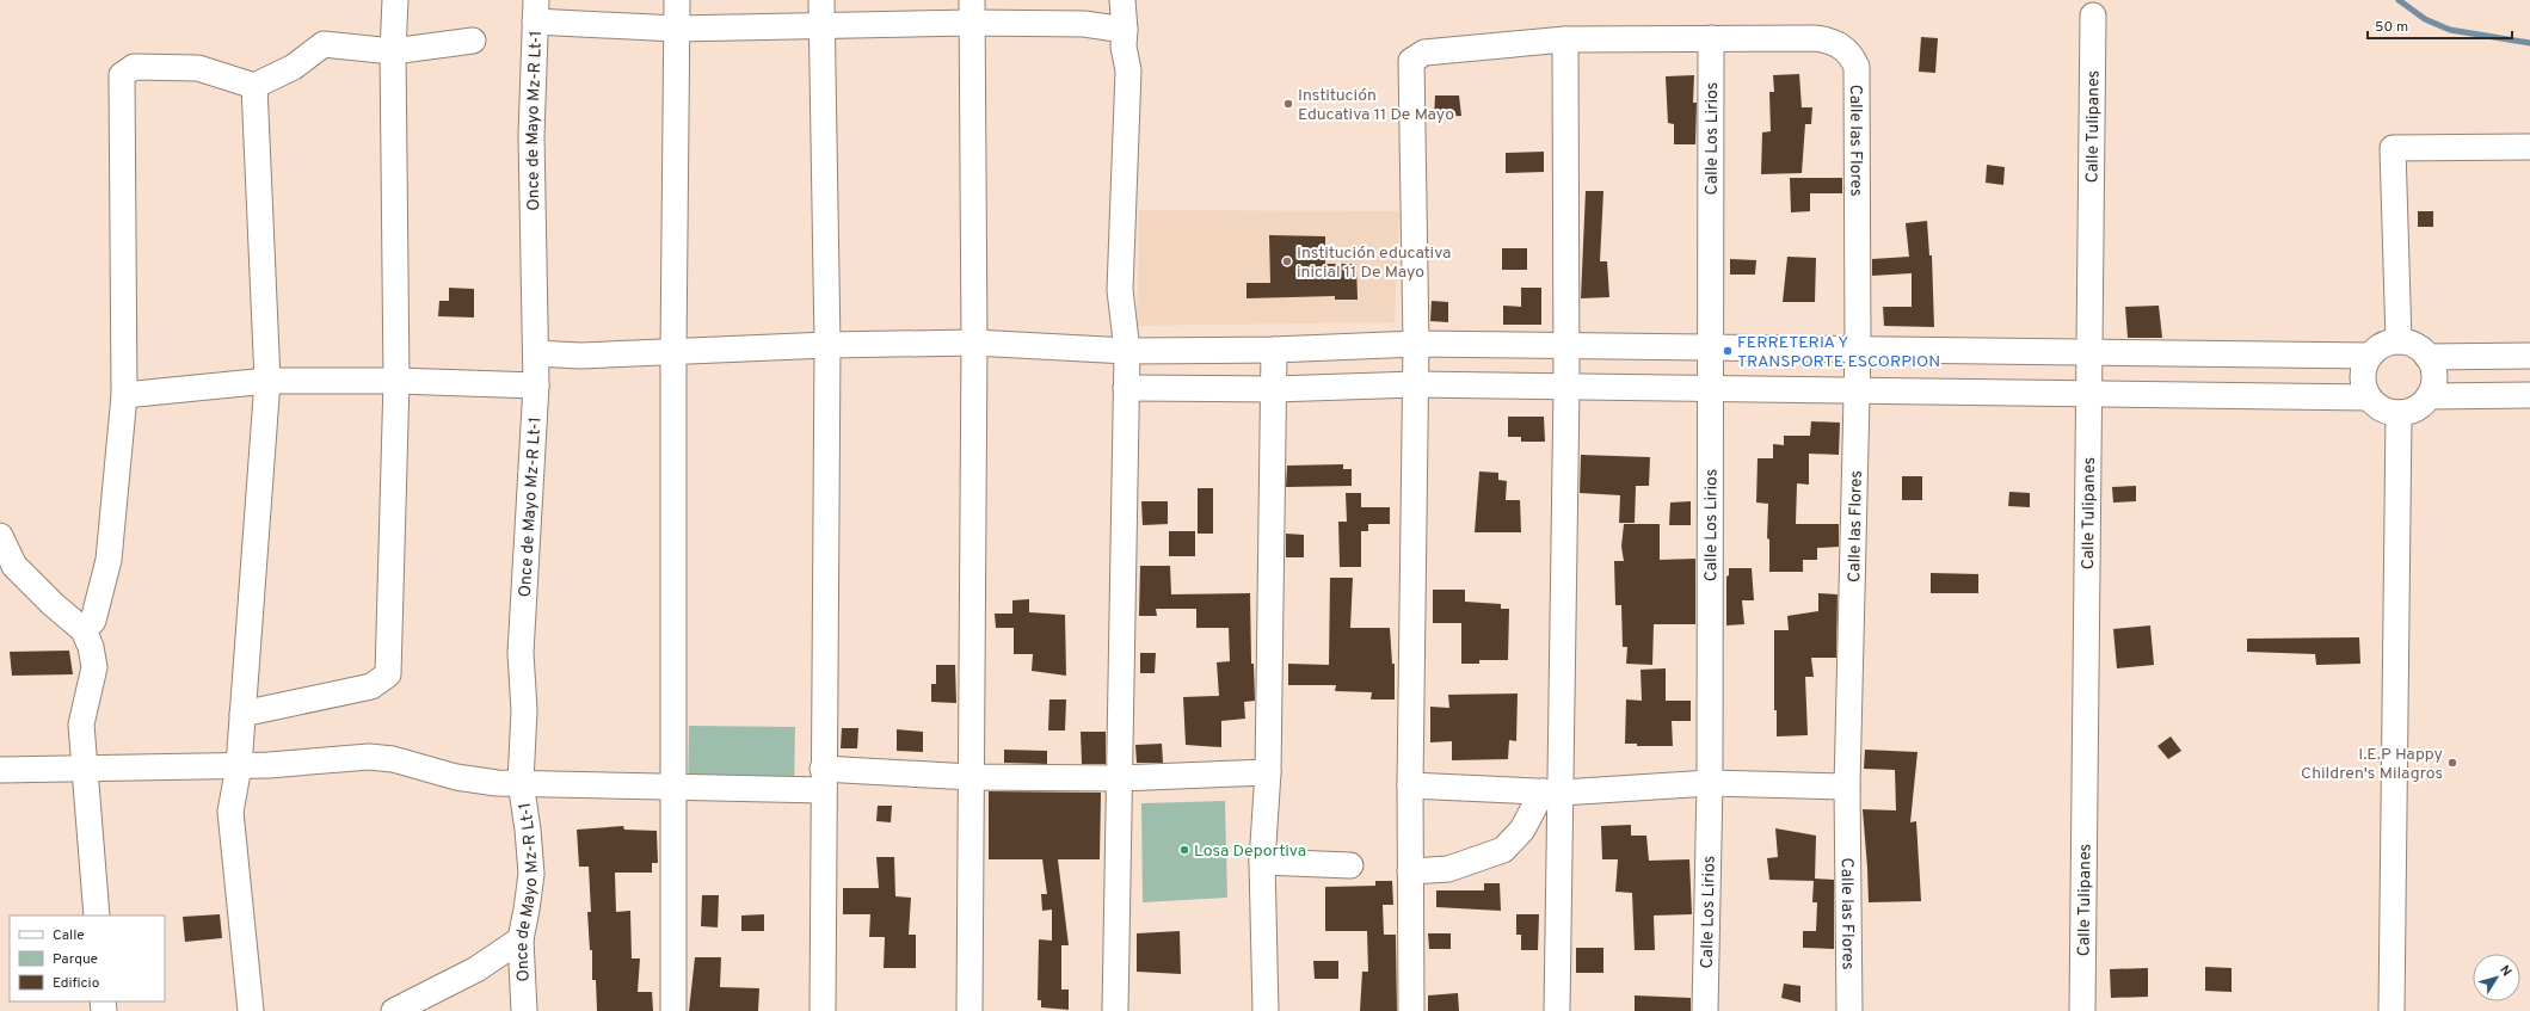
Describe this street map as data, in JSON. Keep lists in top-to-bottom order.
{
  "streets": {
    "street": [
      "Once de Mayo Mz-R Lt-1",
      "Calle Tulipanes",
      "Calle Los Lirios",
      "Calle las Flores"
    ]
  },
  "crossings": [
    ["Calle Los Lirios", "Calle las Flores"]
  ],
  "places": [
    "Institución Educativa 11 De Mayo",
    "Institución educativa inicial 11 De Mayo",
    "FERRETERIA Y TRANSPORTE ESCORPION",
    "I.E.P Happy Children's Milagros",
    "Losa Deportiva"
  ],
  "legend": ["Calle", "Parque", "Edificio"],
  "scale_bar": "50 m",
  "north": "top right"
}
